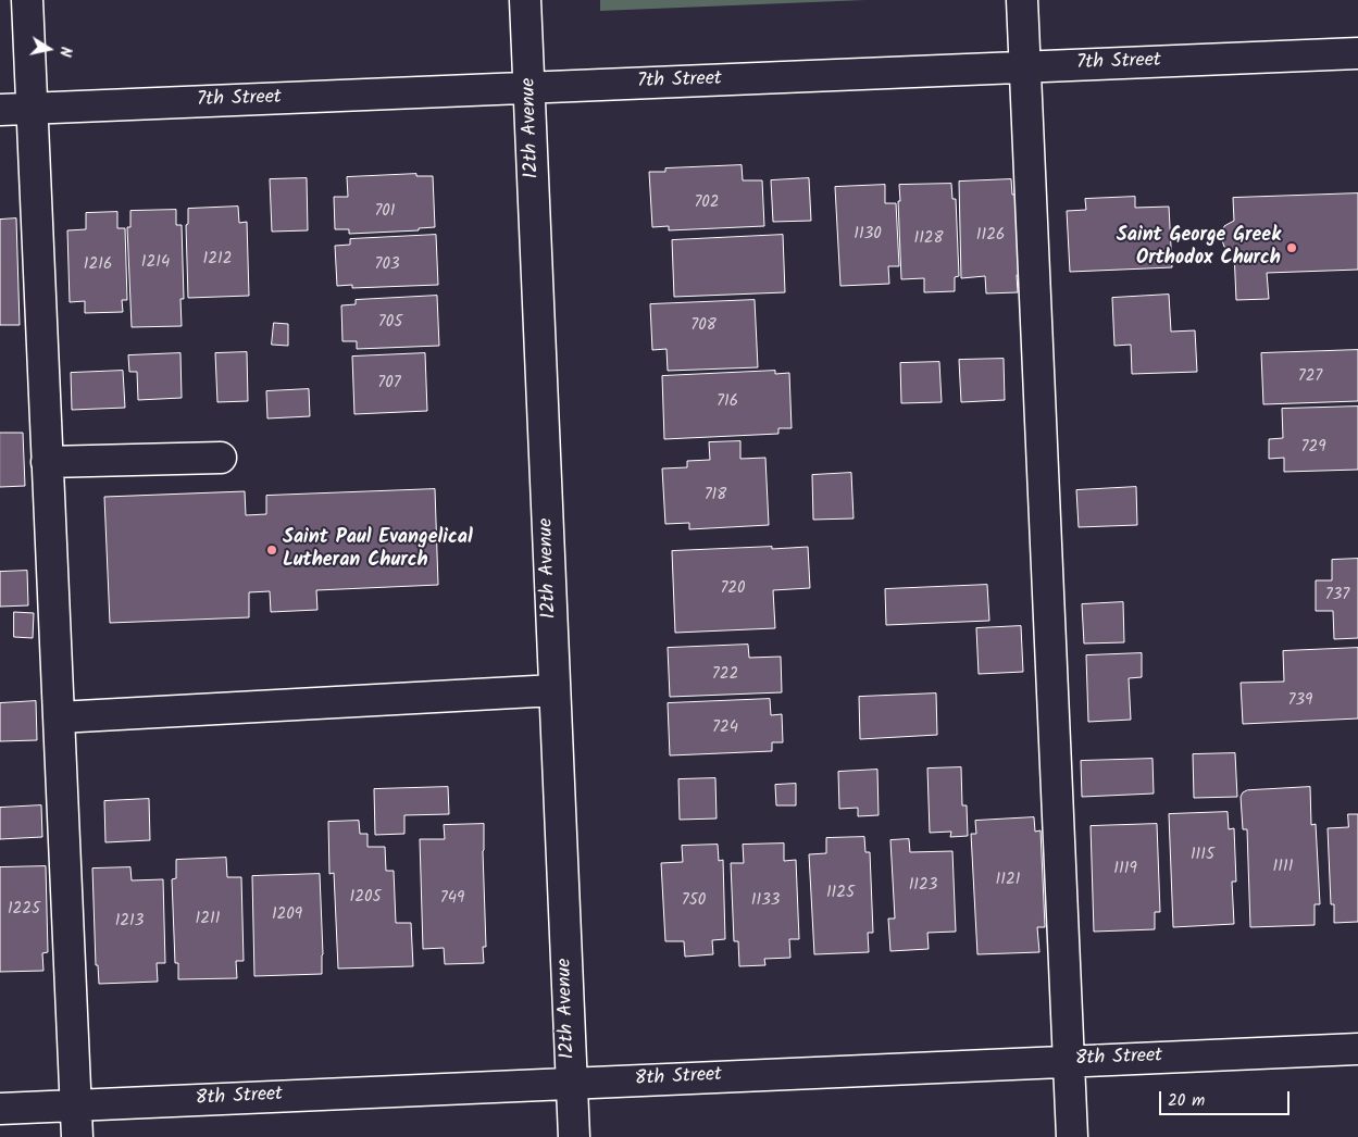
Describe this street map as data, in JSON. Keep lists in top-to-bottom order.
{
  "streets": {
    "street": ["7th Street", "12th Avenue", "8th Street"]
  },
  "crossings": [
    ["7th Street", "12th Avenue"],
    ["12th Avenue", "8th Street"]
  ],
  "places": ["Saint George Greek Orthodox Church", "Saint Paul Evangelical Lutheran Church"],
  "house_numbers": [
    "702",
    "701",
    "1130",
    "1126",
    "1128",
    "1212",
    "1214",
    "1216",
    "703",
    "705",
    "708",
    "727",
    "707",
    "716",
    "729",
    "718",
    "720",
    "737",
    "722",
    "739",
    "724",
    "1115",
    "1111",
    "1119",
    "1121",
    "1123",
    "1125",
    "1205",
    "749",
    "750",
    "1133",
    "1225",
    "1209",
    "1211",
    "1213"
  ],
  "scale_bar": "20 m",
  "north": "right"
}
